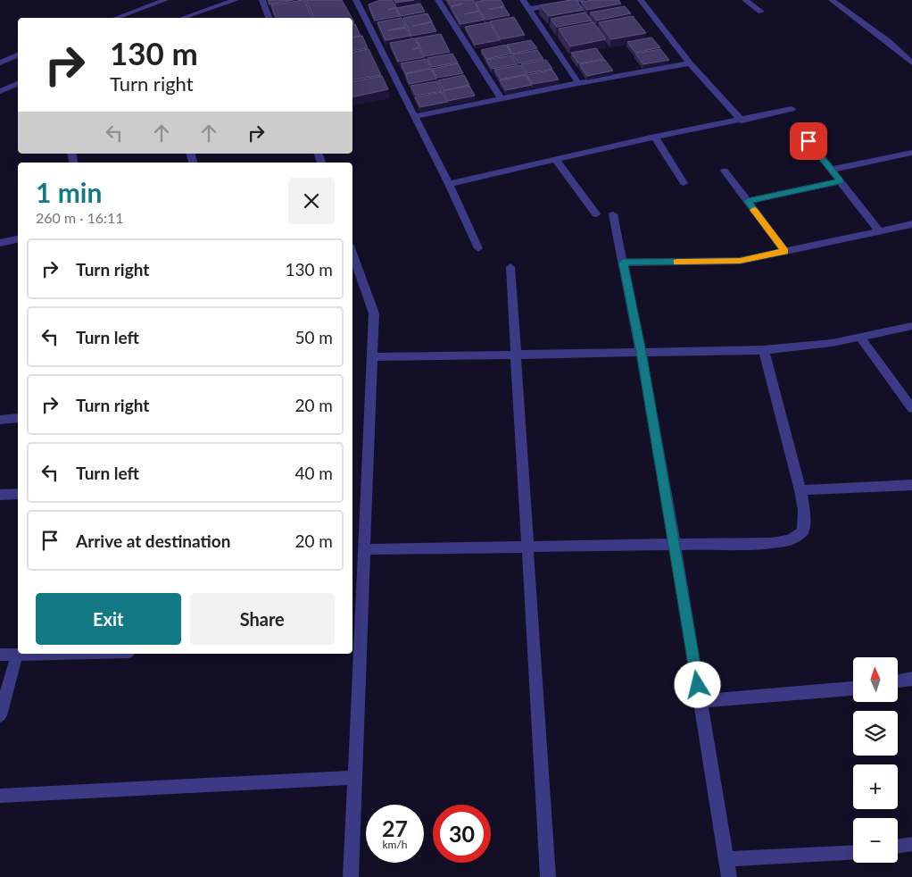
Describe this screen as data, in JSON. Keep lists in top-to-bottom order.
{
  "north": "top",
  "page": {
    "turn": ["130 m", "Turn right"],
    "heading": ["1 min", "260 m · 16:11"],
    "list": [
      {
        "name": "Turn right",
        "value": "130 m"
      },
      {
        "name": "Turn left",
        "value": "50 m"
      },
      {
        "name": "Turn right",
        "value": "20 m"
      },
      {
        "name": "Turn left",
        "value": "40 m"
      },
      {
        "name": "Arrive at destination",
        "value": "20 m"
      }
    ],
    "buttons": ["Exit", "Share"],
    "map_buttons": ["+", "−"],
    "speed": "27 km/h",
    "limit": "30"
  }
}
